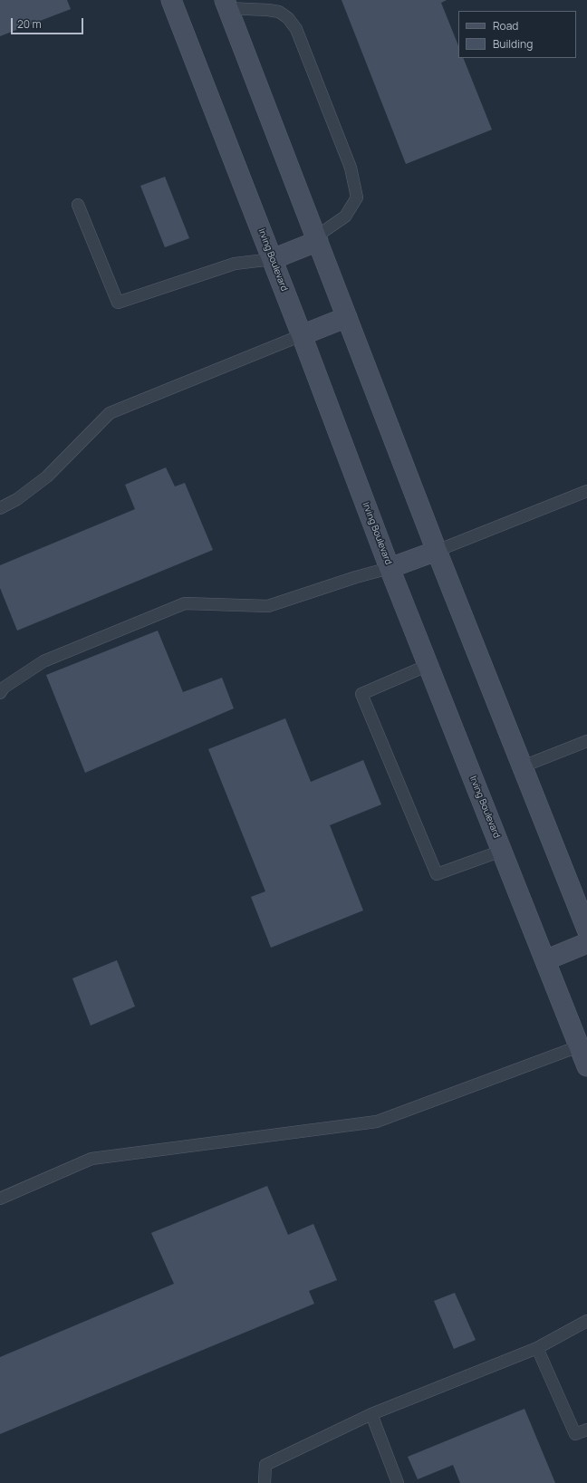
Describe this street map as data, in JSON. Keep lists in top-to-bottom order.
{
  "streets": {
    "main road": ["Irving Boulevard"]
  },
  "legend": ["Road", "Building"],
  "scale_bar": "20 m"
}
